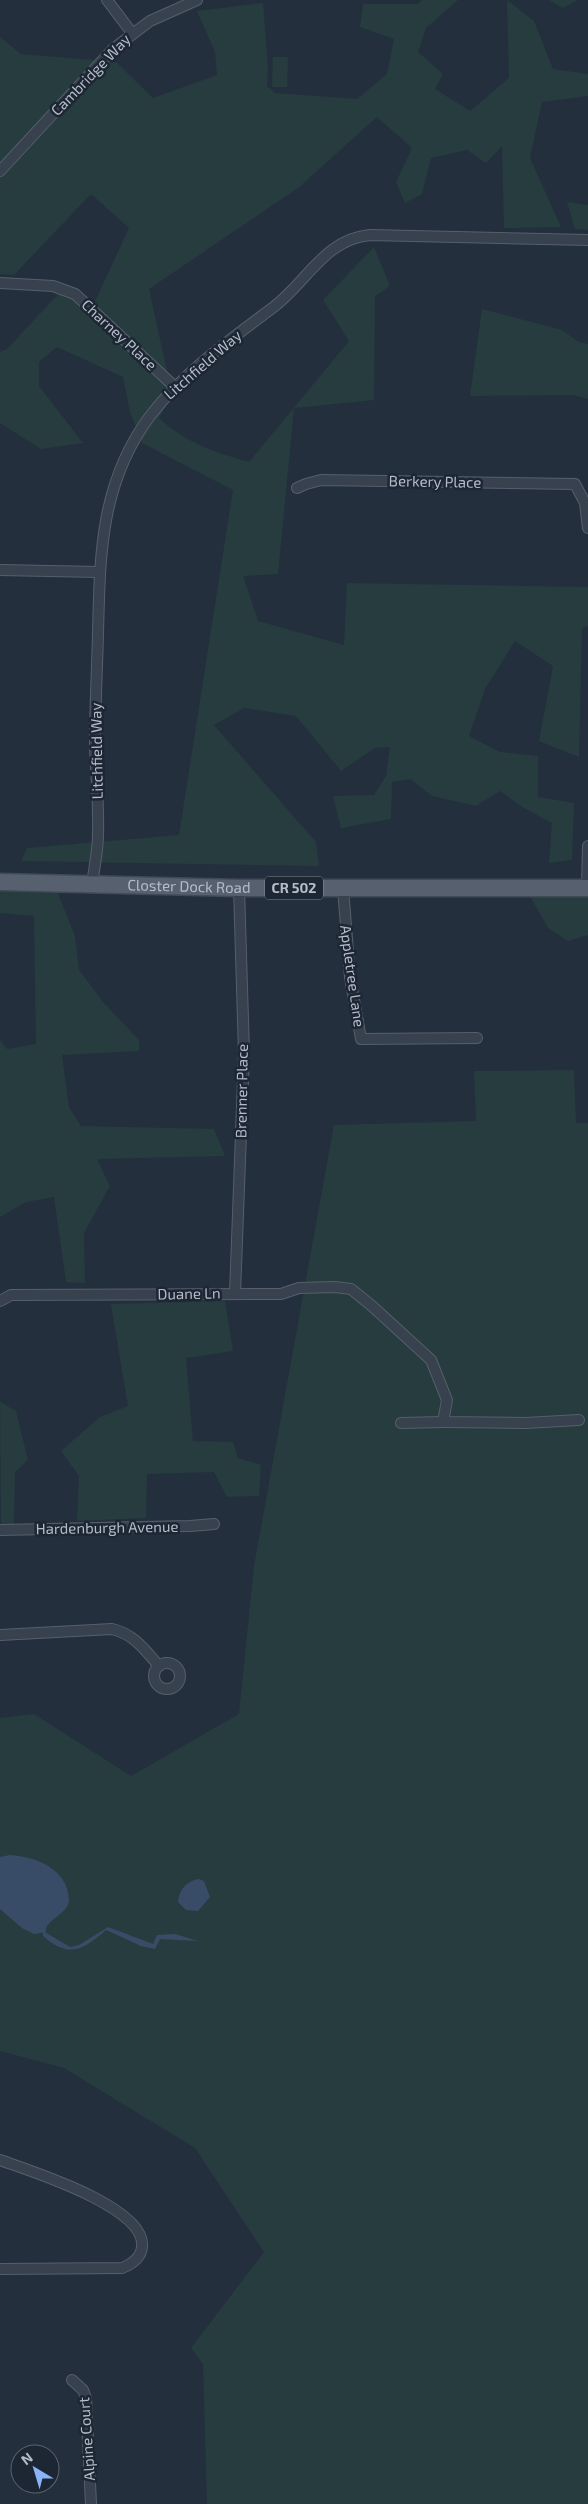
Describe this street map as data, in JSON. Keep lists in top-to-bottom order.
{
  "streets": {
    "main road": ["Closter Dock Road", "CR 502"],
    "street": [
      "Cambridge Way",
      "Charney Place",
      "Litchfield Way",
      "Berkery Place",
      "Appletree Lane",
      "Brenner Place",
      "Duane Ln",
      "Hardenburgh Avenue",
      "Alpine Court"
    ]
  },
  "crossings": [
    ["Charney Place", "Litchfield Way"],
    ["Litchfield Way", "Closter Dock Road"],
    ["Closter Dock Road", "Appletree Lane"],
    ["Closter Dock Road", "Brenner Place"],
    ["Brenner Place", "Duane Ln"]
  ],
  "north": "top left"
}
